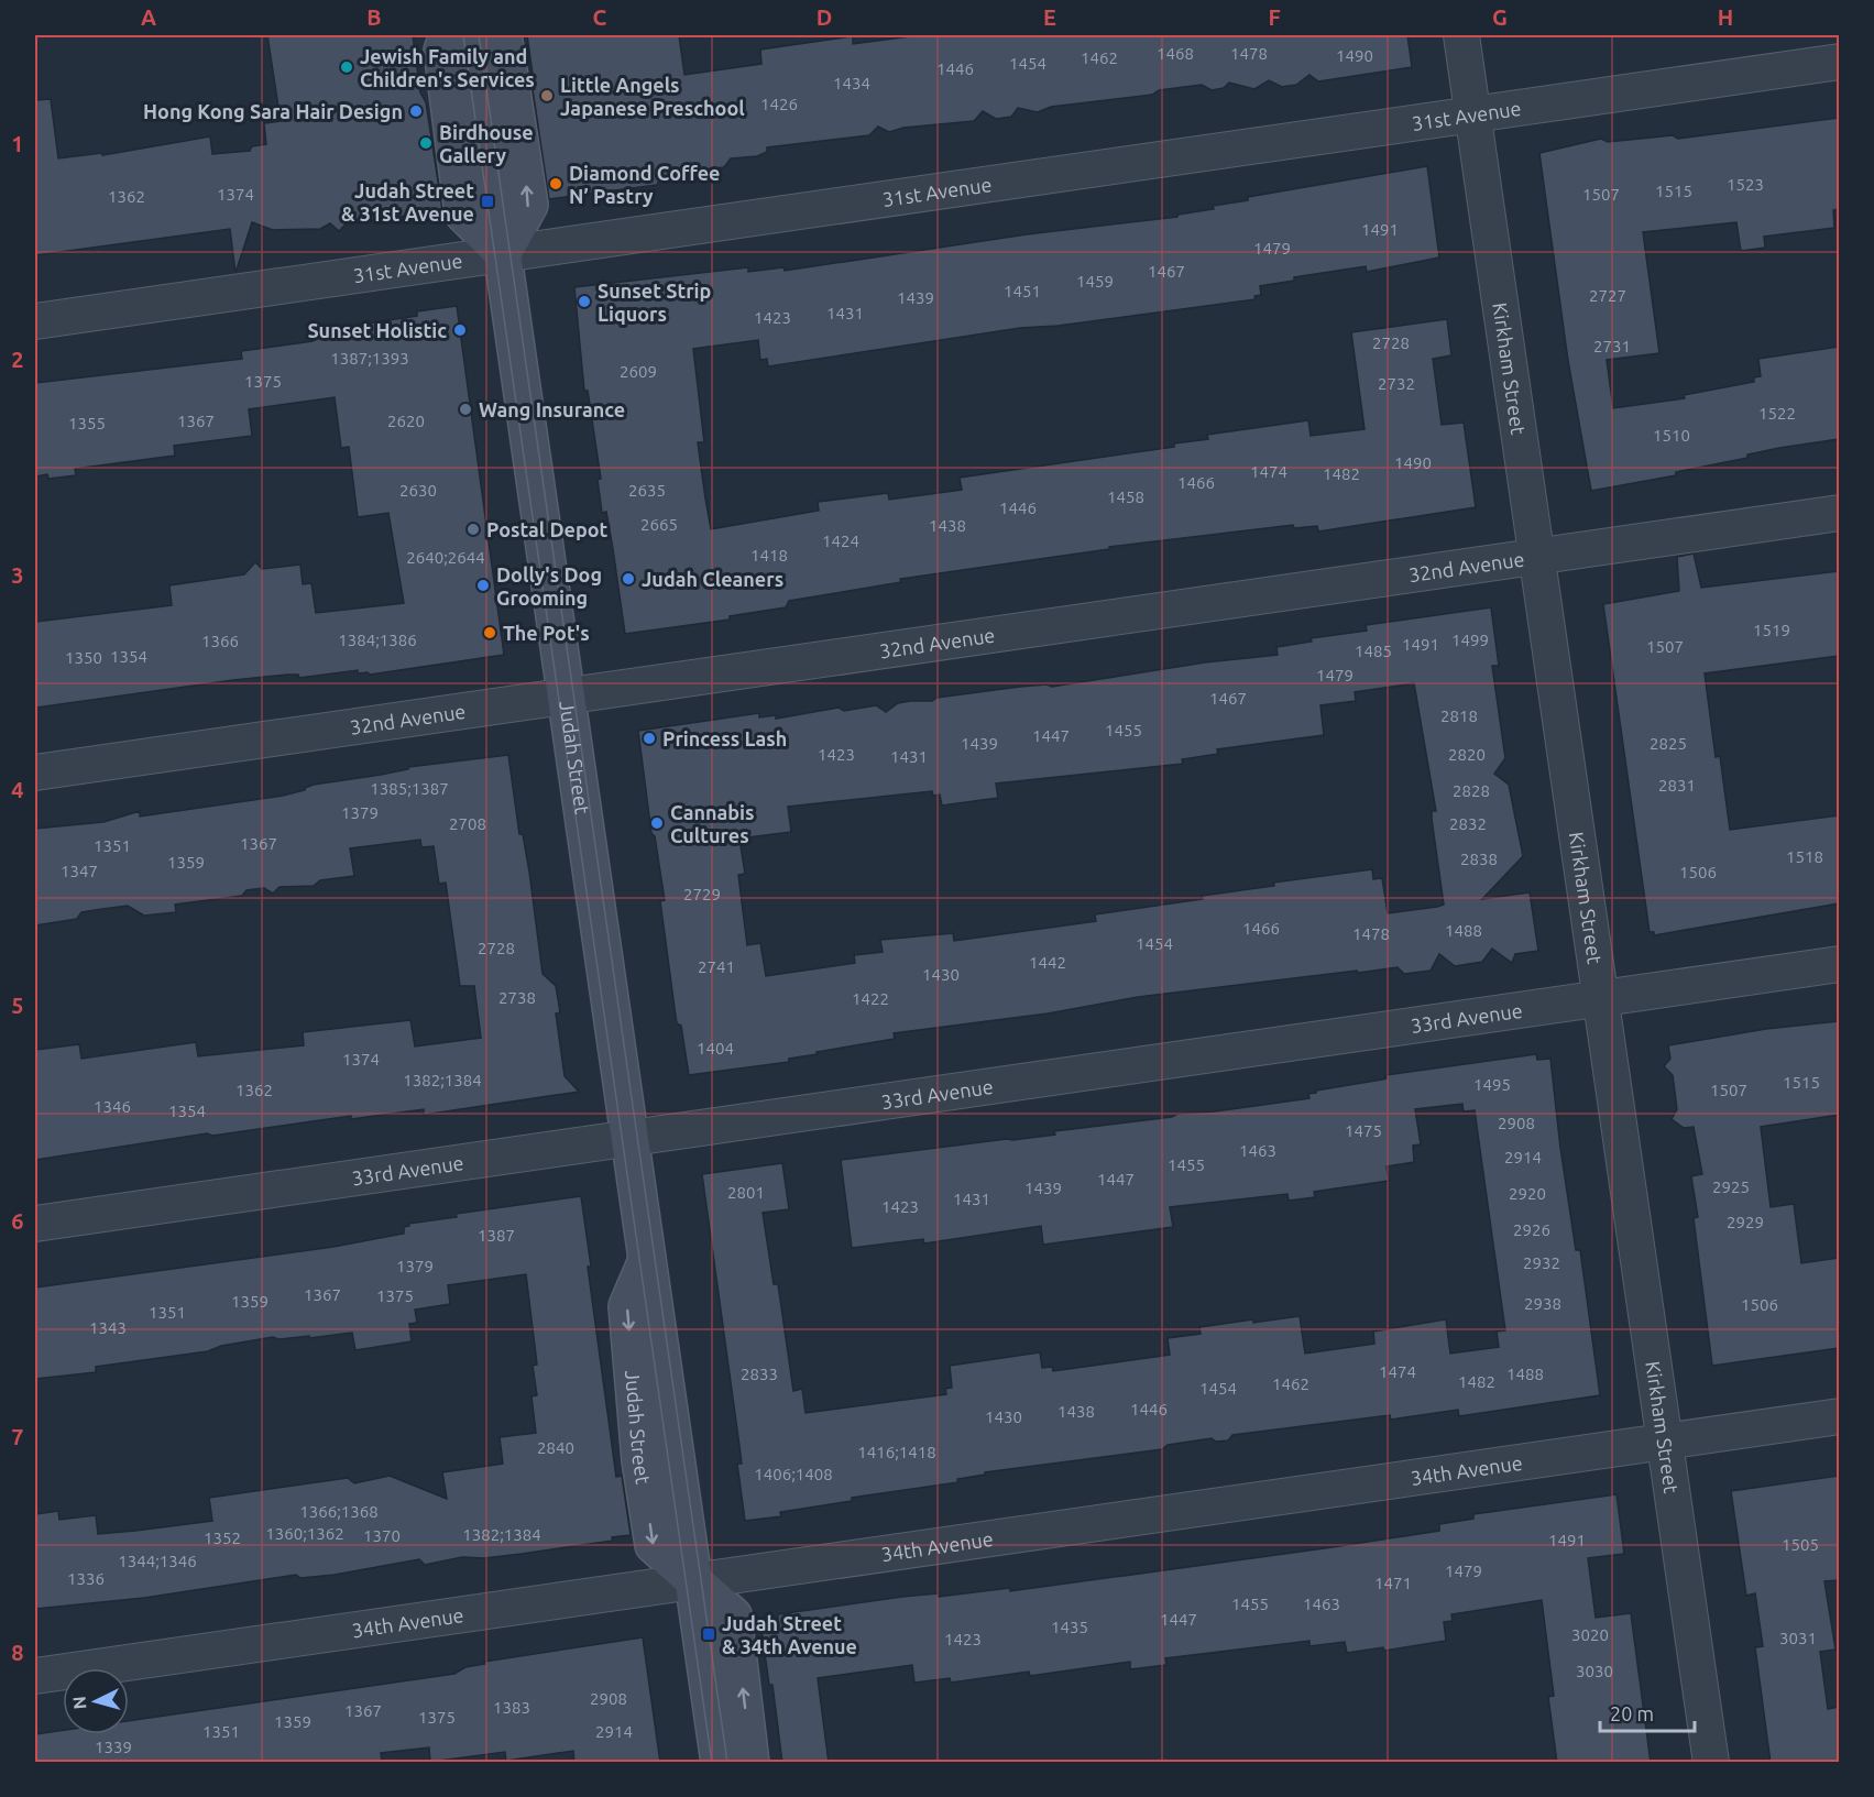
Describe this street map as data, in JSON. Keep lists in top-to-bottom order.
{
  "streets": {
    "street": [
      "31st Avenue",
      "Kirkham Street",
      "32nd Avenue",
      "Judah Street",
      "33rd Avenue",
      "34th Avenue"
    ]
  },
  "crossings": [
    ["31st Avenue", "Kirkham Street"],
    ["31st Avenue", "Judah Street"],
    ["Kirkham Street", "32nd Avenue"],
    ["Kirkham Street", "33rd Avenue"],
    ["Kirkham Street", "34th Avenue"],
    ["32nd Avenue", "Judah Street"],
    ["Judah Street", "33rd Avenue"],
    ["Judah Street", "34th Avenue"]
  ],
  "places": {
    "other": [
      "Jewish Family and Children's Services",
      "Little Angels Japanese Preschool",
      "Hong Kong Sara Hair Design",
      "Birdhouse Gallery",
      "Diamond Coffee N’ Pastry",
      "Sunset Strip Liquors",
      "Sunset Holistic",
      "Wang Insurance",
      "Postal Depot",
      "Judah Cleaners",
      "Dolly's Dog Grooming",
      "The Pot's",
      "Princess Lash",
      "Cannabis Cultures"
    ],
    "transit": ["Judah Street & 31st Avenue", "Judah Street & 34th Avenue"]
  },
  "house_numbers": [
    "1468",
    "1478",
    "1490",
    "1462",
    "1454",
    "1446",
    "1434",
    "1426",
    "1523",
    "1515",
    "1374",
    "1507",
    "1362",
    "1491",
    "1479",
    "1467",
    "1459",
    "1451",
    "2727",
    "1439",
    "1431",
    "1423",
    "2728",
    "2731",
    "1387;1393",
    "2609",
    "1375",
    "2732",
    "1522",
    "1367",
    "2620",
    "1355",
    "1510",
    "1490",
    "1474",
    "1482",
    "1466",
    "2630",
    "2635",
    "1458",
    "1446",
    "2665",
    "1438",
    "1424",
    "1418",
    "2640;2644",
    "1519",
    "1384;1386",
    "1499",
    "1366",
    "1491",
    "1507",
    "1485",
    "1354",
    "1350",
    "1479",
    "1467",
    "2818",
    "1455",
    "1447",
    "1439",
    "2825",
    "1423",
    "2820",
    "1431",
    "2831",
    "1385;1387",
    "2828",
    "1379",
    "2708",
    "2832",
    "1367",
    "1351",
    "1518",
    "2838",
    "1359",
    "1347",
    "1506",
    "2729",
    "1466",
    "1488",
    "1478",
    "1454",
    "2728",
    "1442",
    "2741",
    "1430",
    "2738",
    "1422",
    "1404",
    "1374",
    "1382;1384",
    "1515",
    "1495",
    "1362",
    "1507",
    "1346",
    "1354",
    "2908",
    "1475",
    "1463",
    "2914",
    "1455",
    "1447",
    "2925",
    "1439",
    "2801",
    "2920",
    "1431",
    "1423",
    "2929",
    "2926",
    "1387",
    "2932",
    "1379",
    "1367",
    "1375",
    "1359",
    "2938",
    "1506",
    "1351",
    "1343",
    "1474",
    "2833",
    "1488",
    "1482",
    "1462",
    "1454",
    "1446",
    "1438",
    "1430",
    "2840",
    "1416;1418",
    "1406;1408",
    "1366;1368",
    "1360;1362",
    "1382;1384",
    "1370",
    "1352",
    "1491",
    "1505",
    "1344;1346",
    "1479",
    "1336",
    "1471",
    "1455",
    "1463",
    "1447",
    "1435",
    "3020",
    "3031",
    "1423",
    "3030",
    "2908",
    "1383",
    "1367",
    "1375",
    "1359",
    "1351",
    "2914",
    "1339"
  ],
  "scale_bar": "20 m",
  "north": "left",
  "grid": {
    "columns": [
      "A",
      "B",
      "C",
      "D",
      "E",
      "F",
      "G",
      "H"
    ],
    "rows": [
      "1",
      "2",
      "3",
      "4",
      "5",
      "6",
      "7",
      "8"
    ]
  }
}
